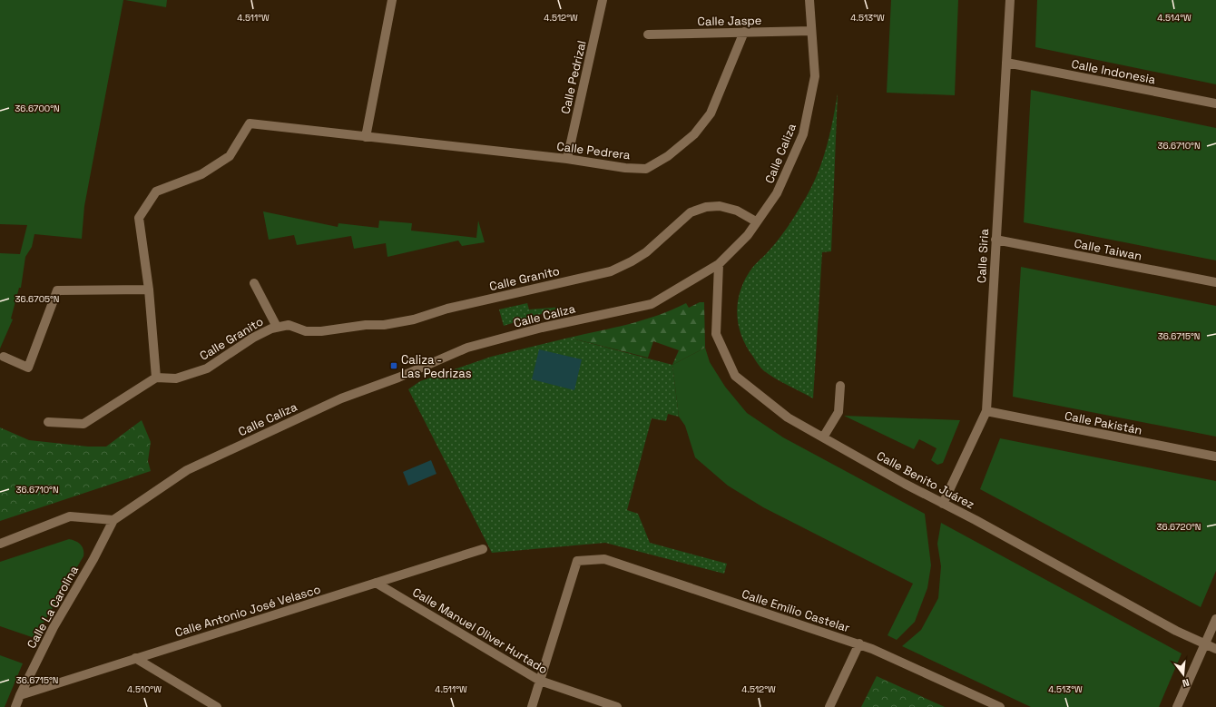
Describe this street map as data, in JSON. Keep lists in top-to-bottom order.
{
  "streets": {
    "street": [
      "Calle Jaspe",
      "Calle Indonesia",
      "Calle Pedrizal",
      "Calle Pedrera",
      "Calle Caliza",
      "Calle Taiwan",
      "Calle Siria",
      "Calle Granito",
      "Calle Pakistán",
      "Calle Benito Juárez",
      "Calle La Carolina",
      "Calle Antonio José Velasco",
      "Calle Emilio Castelar",
      "Calle Manuel Oliver Hurtado"
    ]
  },
  "crossings": [
    ["Calle Jaspe", "Calle Pedrera"],
    ["Calle Jaspe", "Calle Caliza"],
    ["Calle Indonesia", "Calle Siria"],
    ["Calle Pedrizal", "Calle Pedrera"],
    ["Calle Caliza", "Calle Granito"],
    ["Calle Caliza", "Calle Benito Juárez"],
    ["Calle Caliza", "Calle La Carolina"],
    ["Calle Taiwan", "Calle Siria"],
    ["Calle Siria", "Calle Pakistán"],
    ["Calle Siria", "Calle Benito Juárez"],
    ["Calle La Carolina", "Calle Antonio José Velasco"],
    ["Calle Antonio José Velasco", "Calle Manuel Oliver Hurtado"],
    ["Calle Emilio Castelar", "Calle Manuel Oliver Hurtado"]
  ],
  "places": {
    "transit": ["Caliza - Las Pedrizas"]
  },
  "north": "bottom",
  "coordinates": [
    "4.511°W",
    "4.512°W",
    "4.513°W",
    "4.514°W",
    "36.6700°N",
    "36.6710°N",
    "36.6705°N",
    "36.6715°N",
    "36.6720°N",
    "4.510°W"
  ]
}
